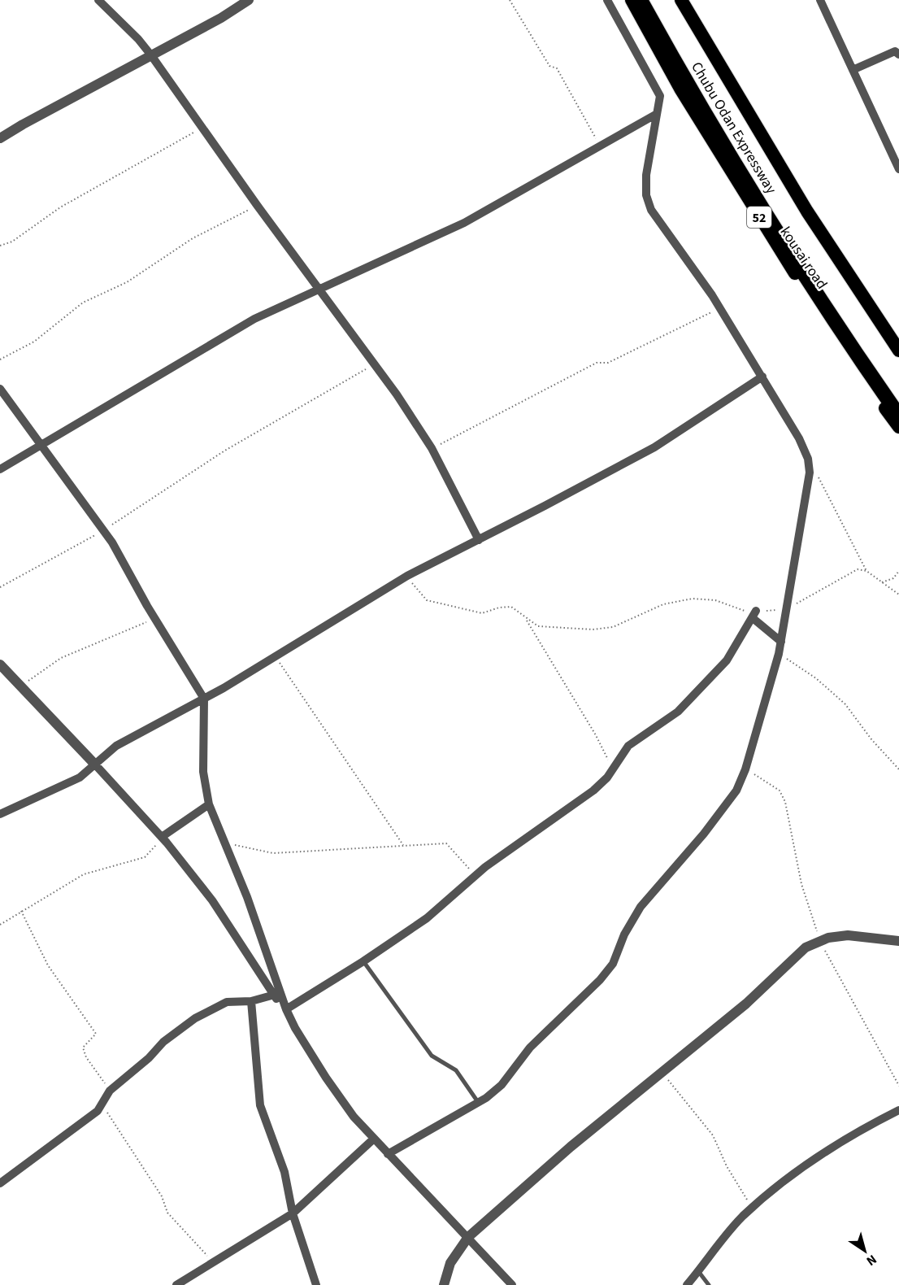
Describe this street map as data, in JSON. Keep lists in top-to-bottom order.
{
  "streets": {
    "highway": ["Chubu Odan Expressway", "52", "kousai road"]
  },
  "north": "bottom right"
}
